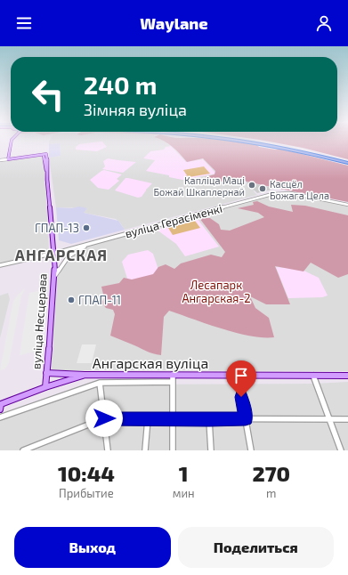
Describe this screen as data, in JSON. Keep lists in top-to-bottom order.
{
  "streets": {
    "main road": ["вуліца Несцерава", "Ангарская вуліца"],
    "street": ["вуліца Герасіменкі"]
  },
  "crossings": [
    ["вуліца Герасіменкі", "вуліца Несцерава"],
    ["вуліца Несцерава", "Ангарская вуліца"]
  ],
  "districts": ["АНГАРСКАЯ"],
  "parks": ["Лесапарк Ангарская-2"],
  "places": [
    "Капліца Маці Божай Шкаплернай",
    "Касцёл Божага Цела",
    "ГПАП-13",
    "ГПАП-11"
  ],
  "page": {
    "header": "Waylane",
    "turn": ["240 m", "Зімняя вуліца"],
    "eta": [
      "10:44",
      "Прибытие",
      "1",
      "мин",
      "270",
      "m"
    ],
    "buttons": ["Выход", "Поделиться"]
  }
}
